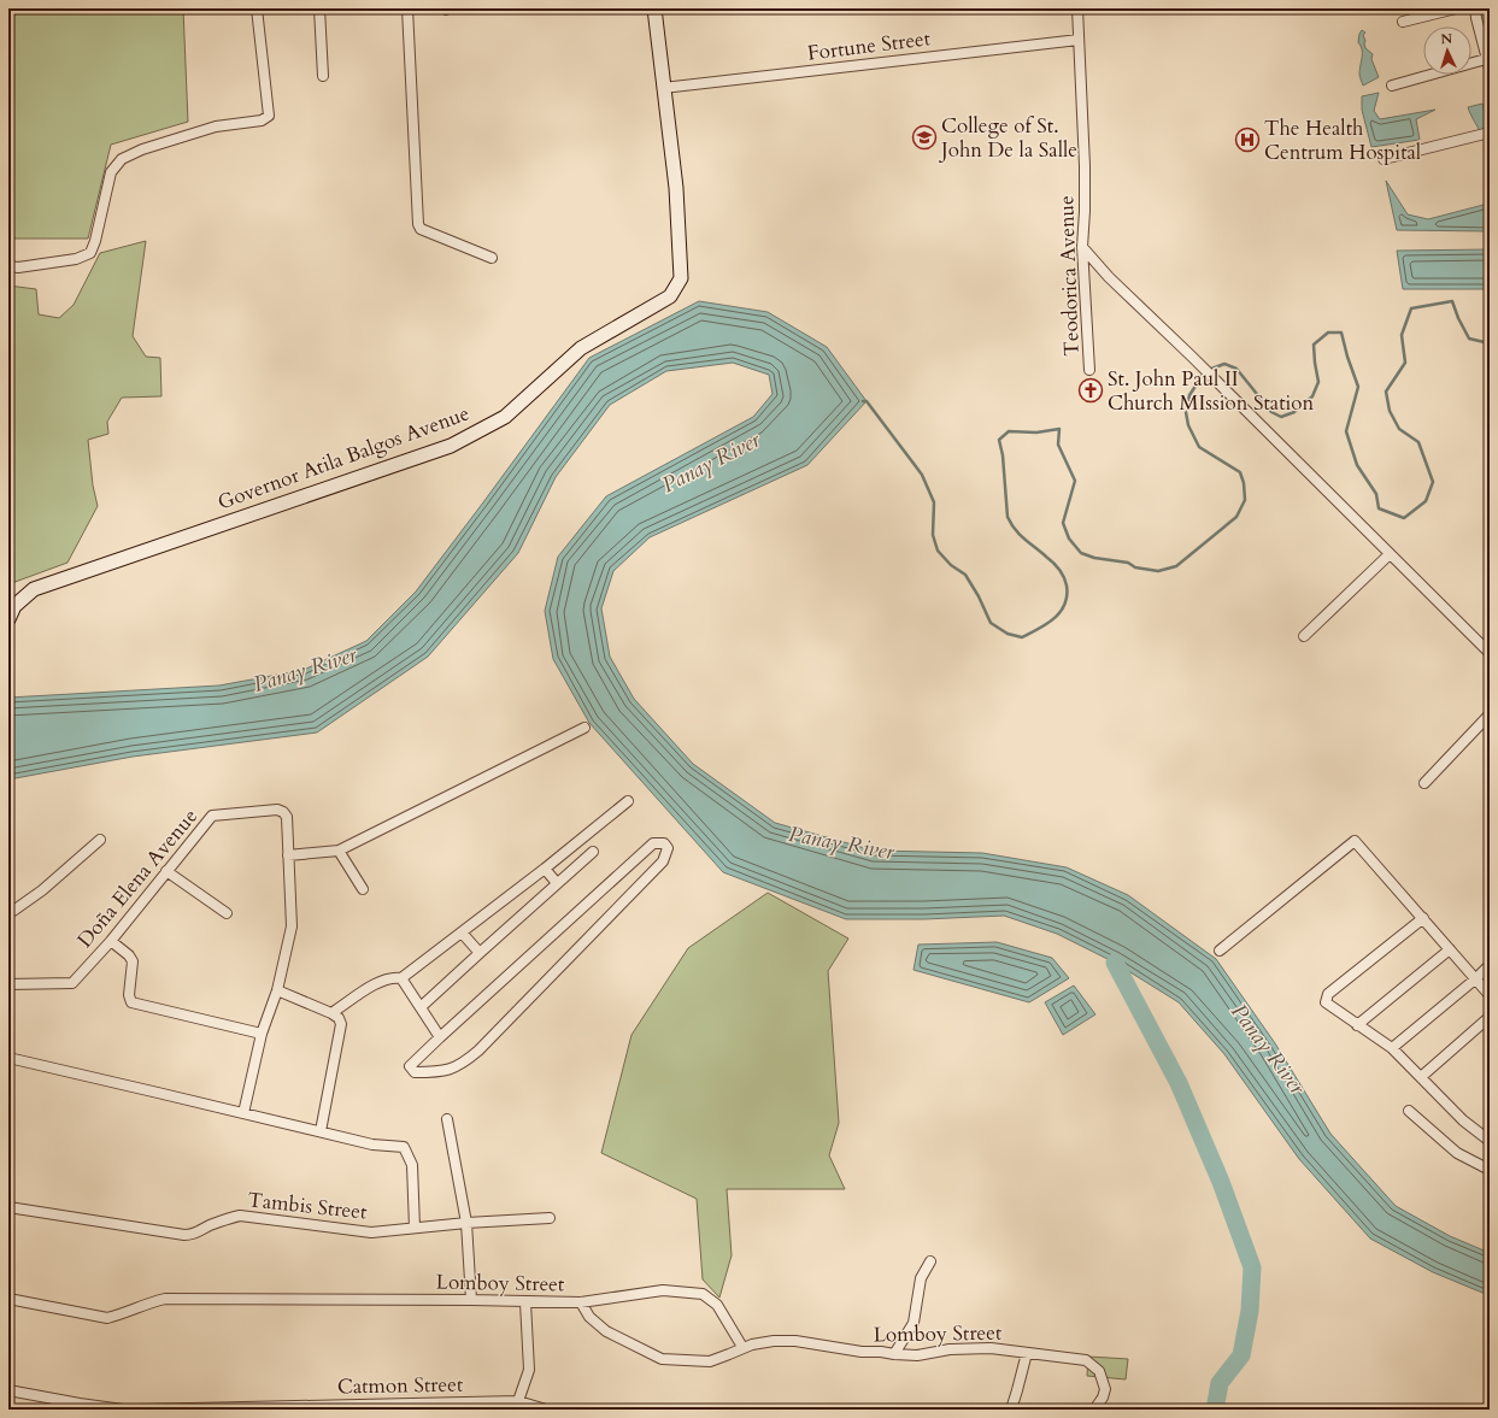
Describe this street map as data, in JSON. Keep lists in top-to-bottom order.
{
  "streets": {
    "main road": ["Governor Atila Balgos Avenue"],
    "street": [
      "Fortune Street",
      "Teodorica Avenue",
      "Doña Elena Avenue",
      "Tambis Street",
      "Lomboy Street",
      "Catmon Street"
    ]
  },
  "crossings": [
    ["Fortune Street", "Teodorica Avenue"],
    ["Fortune Street", "Governor Atila Balgos Avenue"]
  ],
  "water": ["Panay River"],
  "places": {
    "school or university": ["College of St. John De la Salle"],
    "hospital": ["The Health Centrum Hospital"],
    "church": ["St. John Paul II Church MIssion Station"]
  },
  "north": "top"
}
